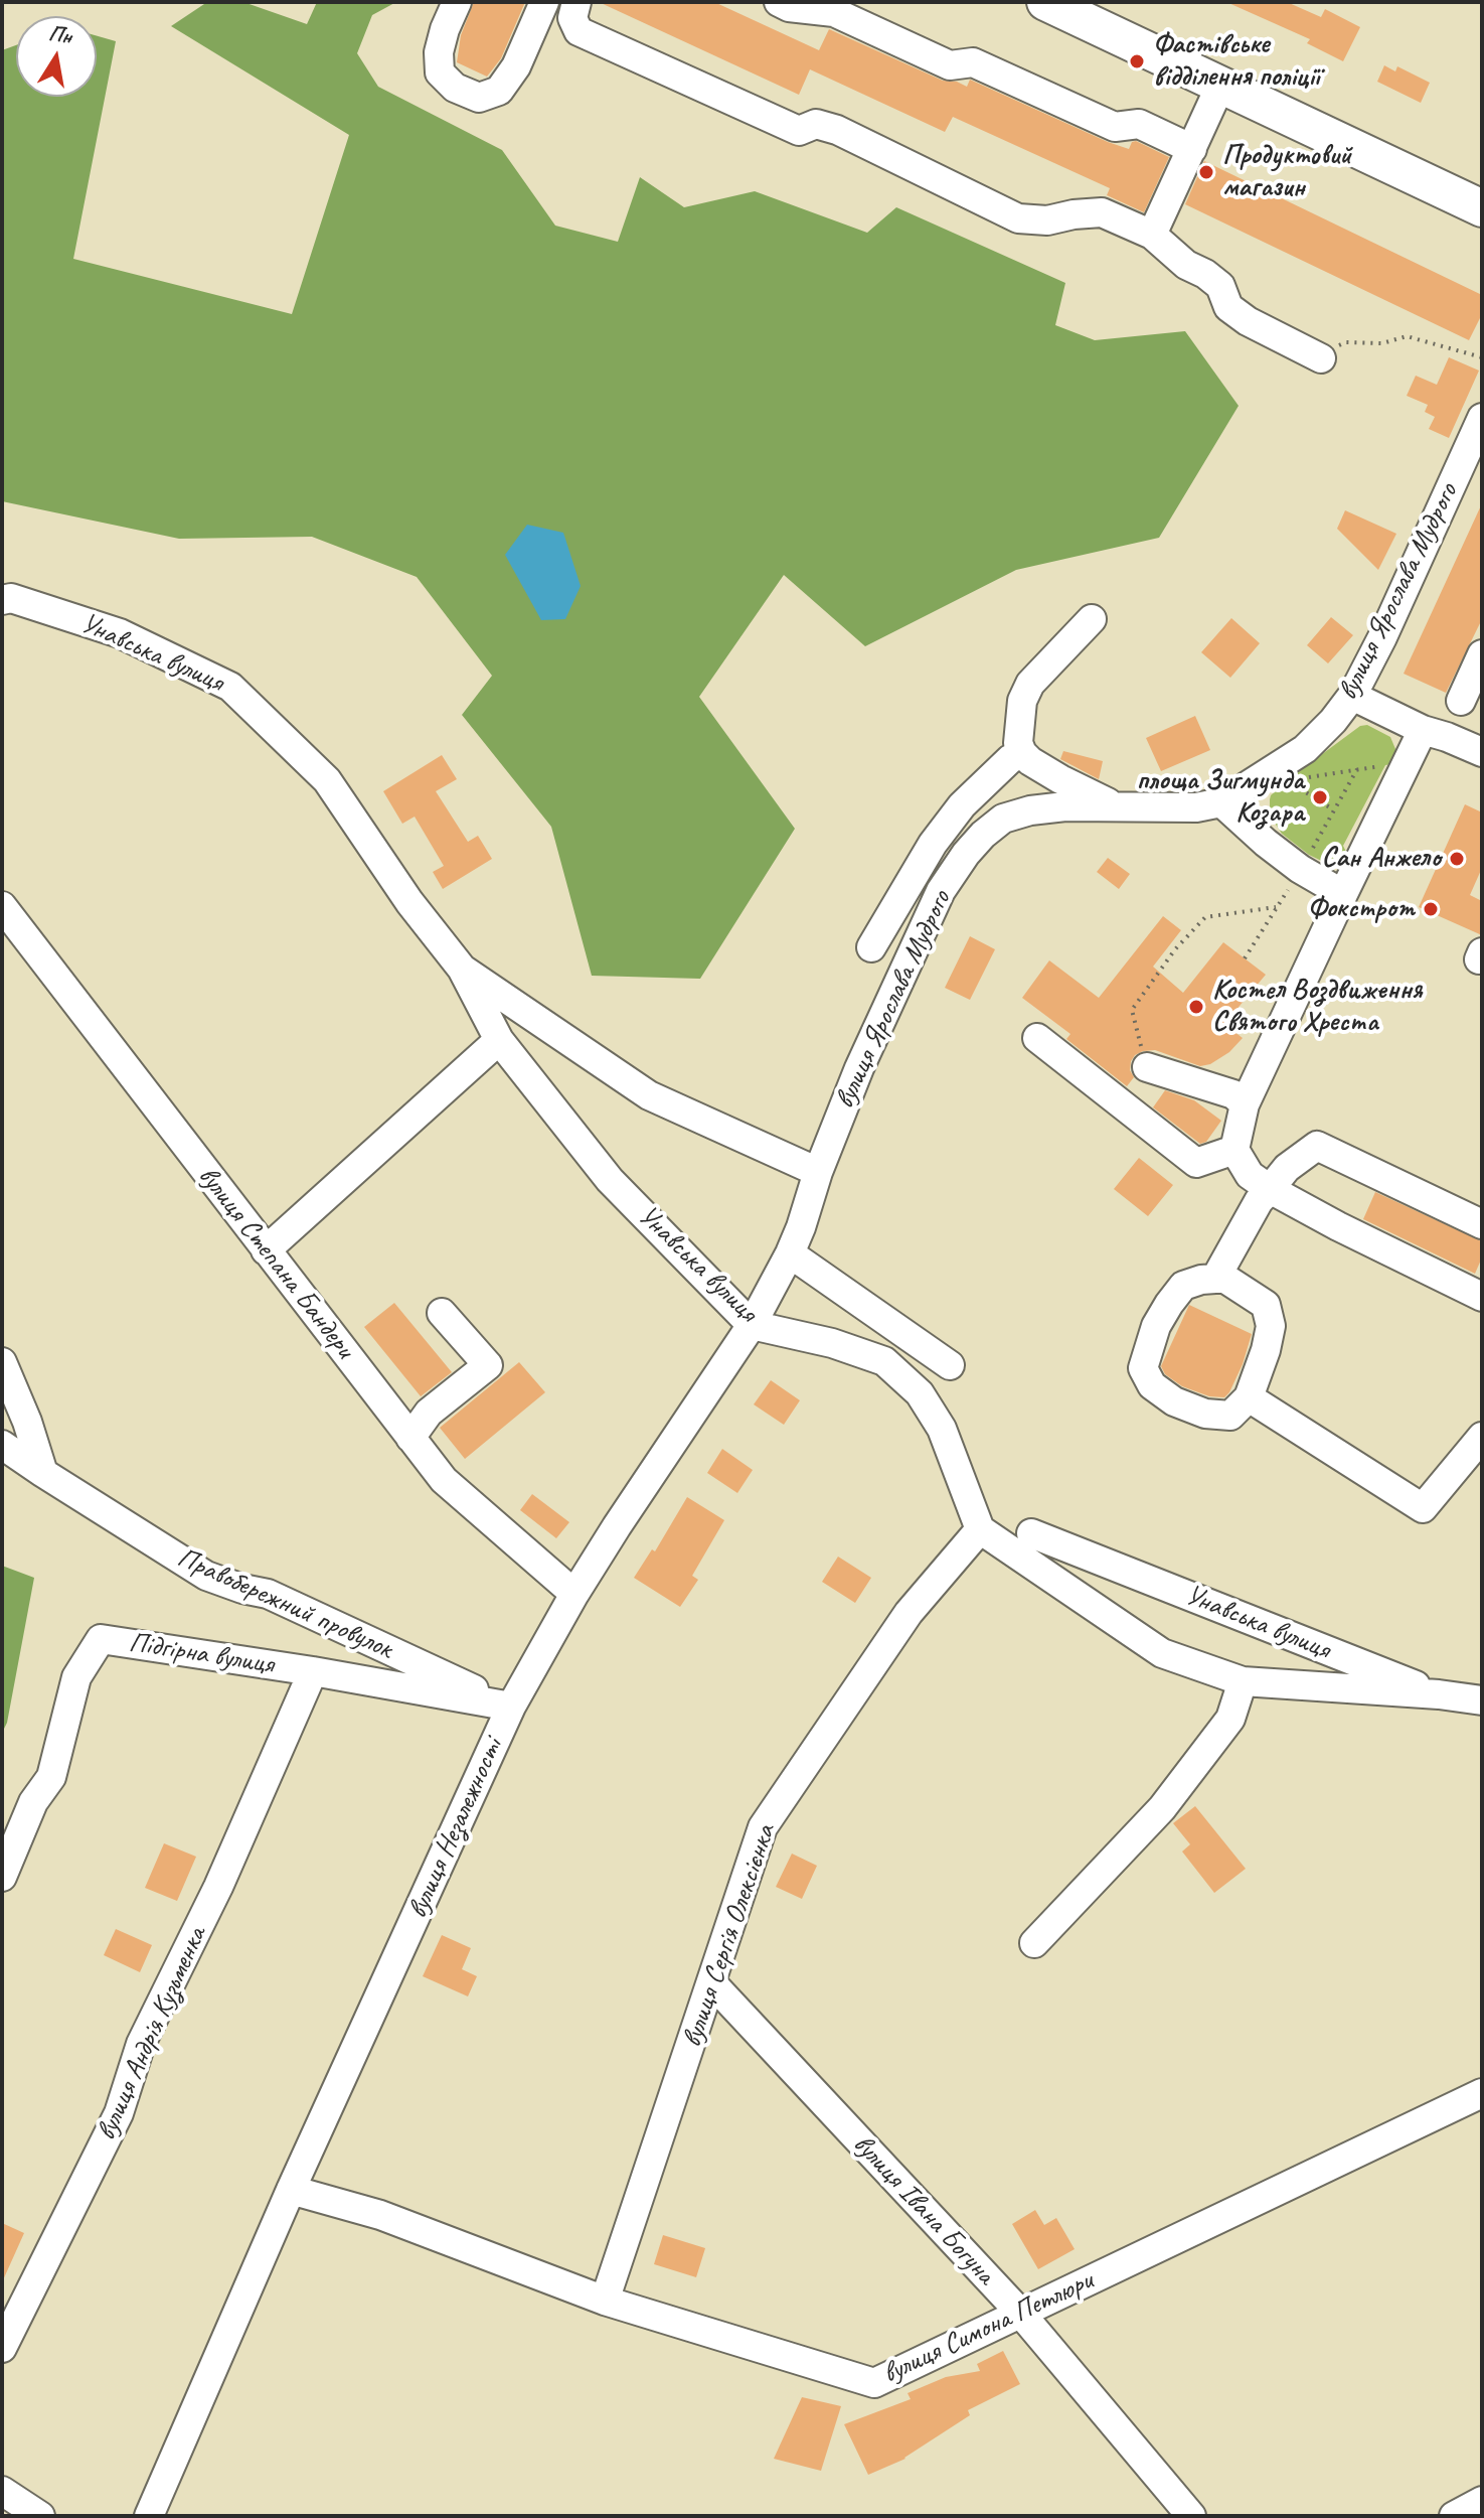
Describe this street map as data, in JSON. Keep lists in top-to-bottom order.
{
  "streets": {
    "street": [
      "вулиця Ярослава Мудрого",
      "Унавська вулиця",
      "вулиця Степана Бандери",
      "Правобережний провулок",
      "Підгірна вулиця",
      "вулиця Незалежності",
      "вулиця Сергія Олексієнка",
      "вулиця Андрія Кузьменка",
      "вулиця Івана Богуна",
      "вулиця Симона Петлюри"
    ]
  },
  "crossings": [
    ["вулиця Ярослава Мудрого", "Унавська вулиця"],
    ["вулиця Ярослава Мудрого", "вулиця Незалежності"],
    ["Унавська вулиця", "вулиця Незалежності"],
    ["Унавська вулиця", "вулиця Сергія Олексієнка"],
    ["вулиця Степана Бандери", "вулиця Незалежності"],
    ["Правобережний провулок", "Підгірна вулиця"],
    ["Правобережний провулок", "вулиця Незалежності"],
    ["Підгірна вулиця", "вулиця Незалежності"],
    ["Підгірна вулиця", "вулиця Андрія Кузьменка"],
    ["вулиця Незалежності", "вулиця Симона Петлюри"],
    ["вулиця Сергія Олексієнка", "вулиця Івана Богуна"],
    ["вулиця Сергія Олексієнка", "вулиця Симона Петлюри"],
    ["вулиця Івана Богуна", "вулиця Симона Петлюри"]
  ],
  "places": [
    "Фастівське відділення поліції",
    "Продуктовий магазин",
    "площа Зигмунда Козара",
    "Сан Анжело",
    "Фокстрот",
    "Костел Воздвиження Святого Хреста"
  ],
  "north": "top"
}
